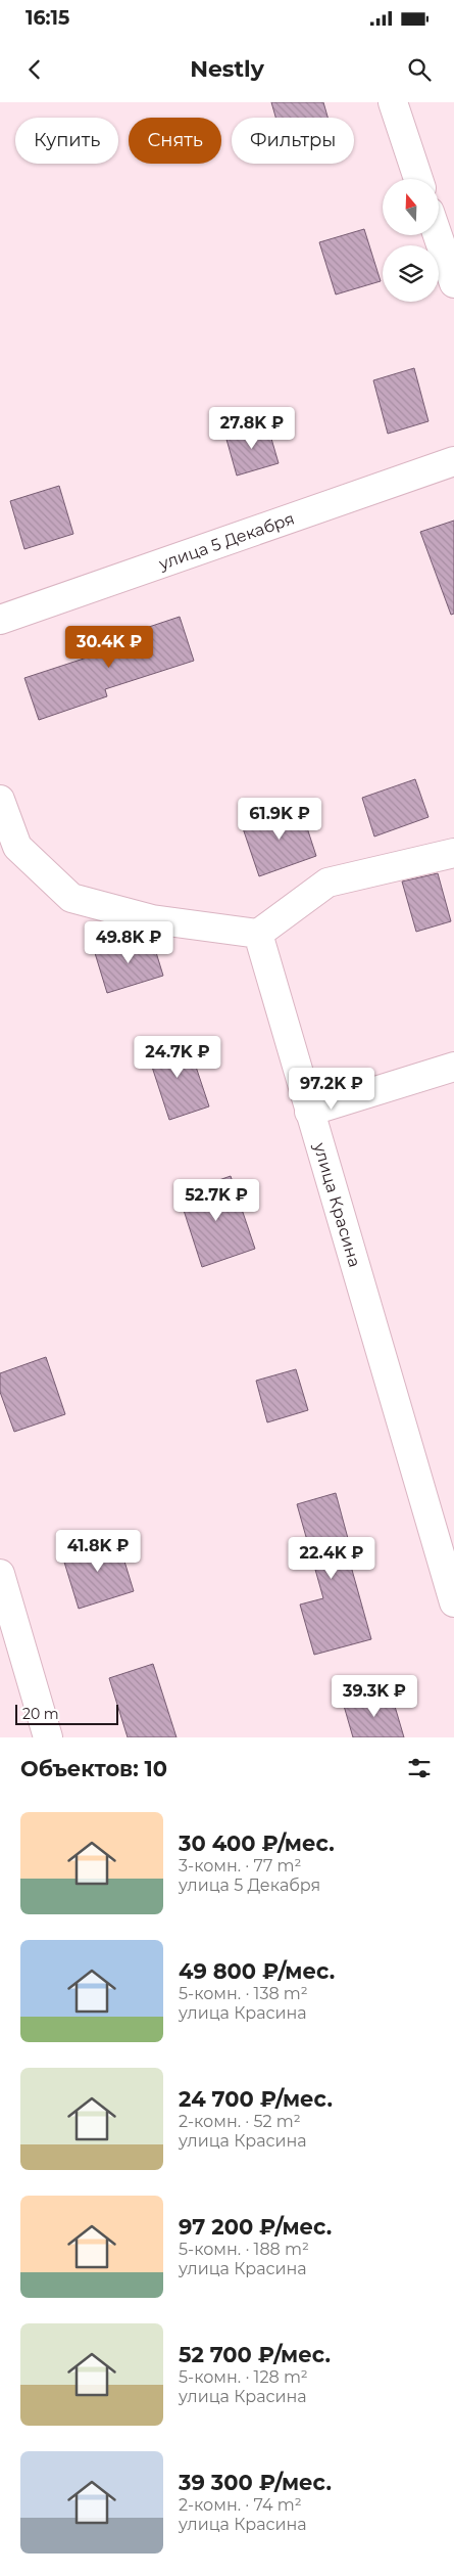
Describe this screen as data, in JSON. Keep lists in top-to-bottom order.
{
  "streets": {
    "street": ["улица 5 Декабря", "улица Красина"]
  },
  "scale_bar": "20 m",
  "north": "top",
  "page": {
    "status": "16:15",
    "header": "Nestly",
    "chip": ["Купить", "Снять", "Фильтры"],
    "price": [
      "27.8K ₽",
      "30.4K ₽",
      "61.9K ₽",
      "49.8K ₽",
      "24.7K ₽",
      "97.2K ₽",
      "52.7K ₽",
      "41.8K ₽",
      "22.4K ₽",
      "39.3K ₽"
    ],
    "scale": "20 m",
    "heading": "Объектов: 10",
    "list": [
      {
        "name": "30 400 ₽/мес.",
        "note": "3-комн. · 77 m² · улица 5 Декабря"
      },
      {
        "name": "49 800 ₽/мес.",
        "note": "5-комн. · 138 m² · улица Красина"
      },
      {
        "name": "24 700 ₽/мес.",
        "note": "2-комн. · 52 m² · улица Красина"
      },
      {
        "name": "97 200 ₽/мес.",
        "note": "5-комн. · 188 m² · улица Красина"
      },
      {
        "name": "52 700 ₽/мес.",
        "note": "5-комн. · 128 m² · улица Красина"
      },
      {
        "name": "39 300 ₽/мес.",
        "note": "2-комн. · 74 m² · улица Красина"
      }
    ]
  }
}
